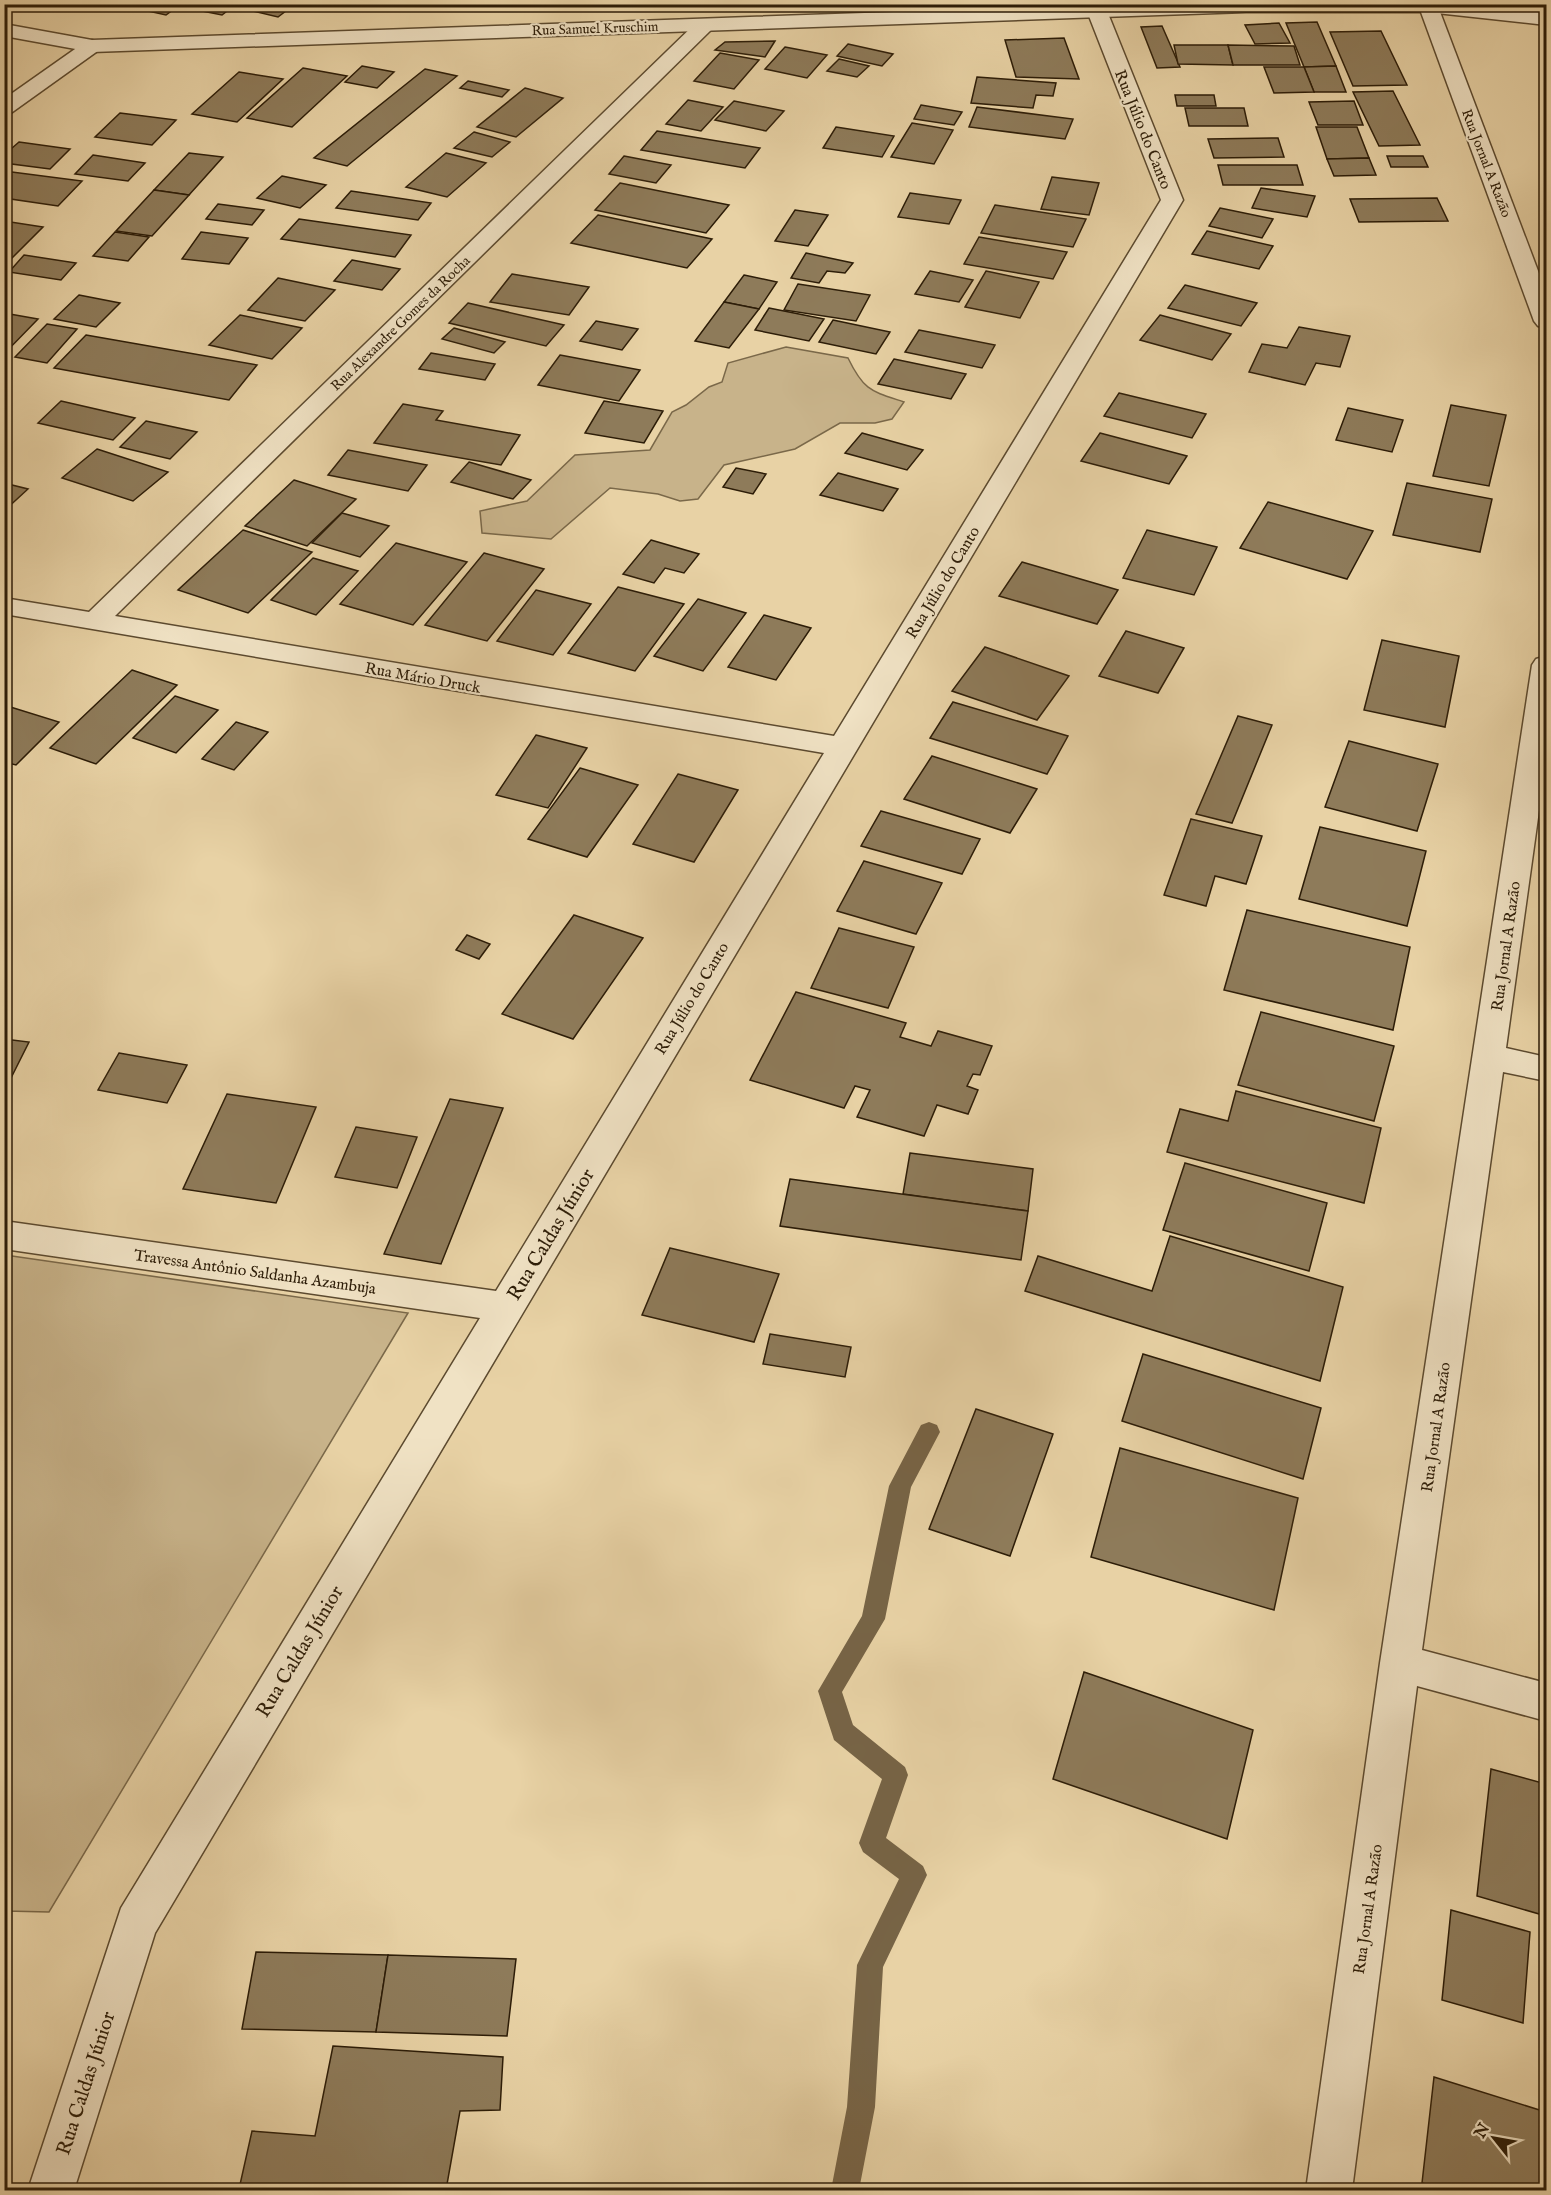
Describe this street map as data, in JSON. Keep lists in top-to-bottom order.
{
  "streets": {
    "street": [
      "Rua Samuel Kruschim",
      "Rua Júlio do Canto",
      "Rua Jornal A Razão",
      "Rua Alexandre Gomes da Rocha",
      "Rua Mário Druck",
      "Rua Caldas Júnior",
      "Travessa Antônio Saldanha Azambuja"
    ]
  },
  "crossings": [
    ["Rua Samuel Kruschim", "Rua Júlio do Canto"],
    ["Rua Samuel Kruschim", "Rua Jornal A Razão"],
    ["Rua Samuel Kruschim", "Rua Alexandre Gomes da Rocha"],
    ["Rua Júlio do Canto", "Rua Mário Druck"],
    ["Rua Júlio do Canto", "Rua Caldas Júnior"],
    ["Rua Alexandre Gomes da Rocha", "Rua Mário Druck"],
    ["Rua Caldas Júnior", "Travessa Antônio Saldanha Azambuja"]
  ],
  "north": "top left"
}
